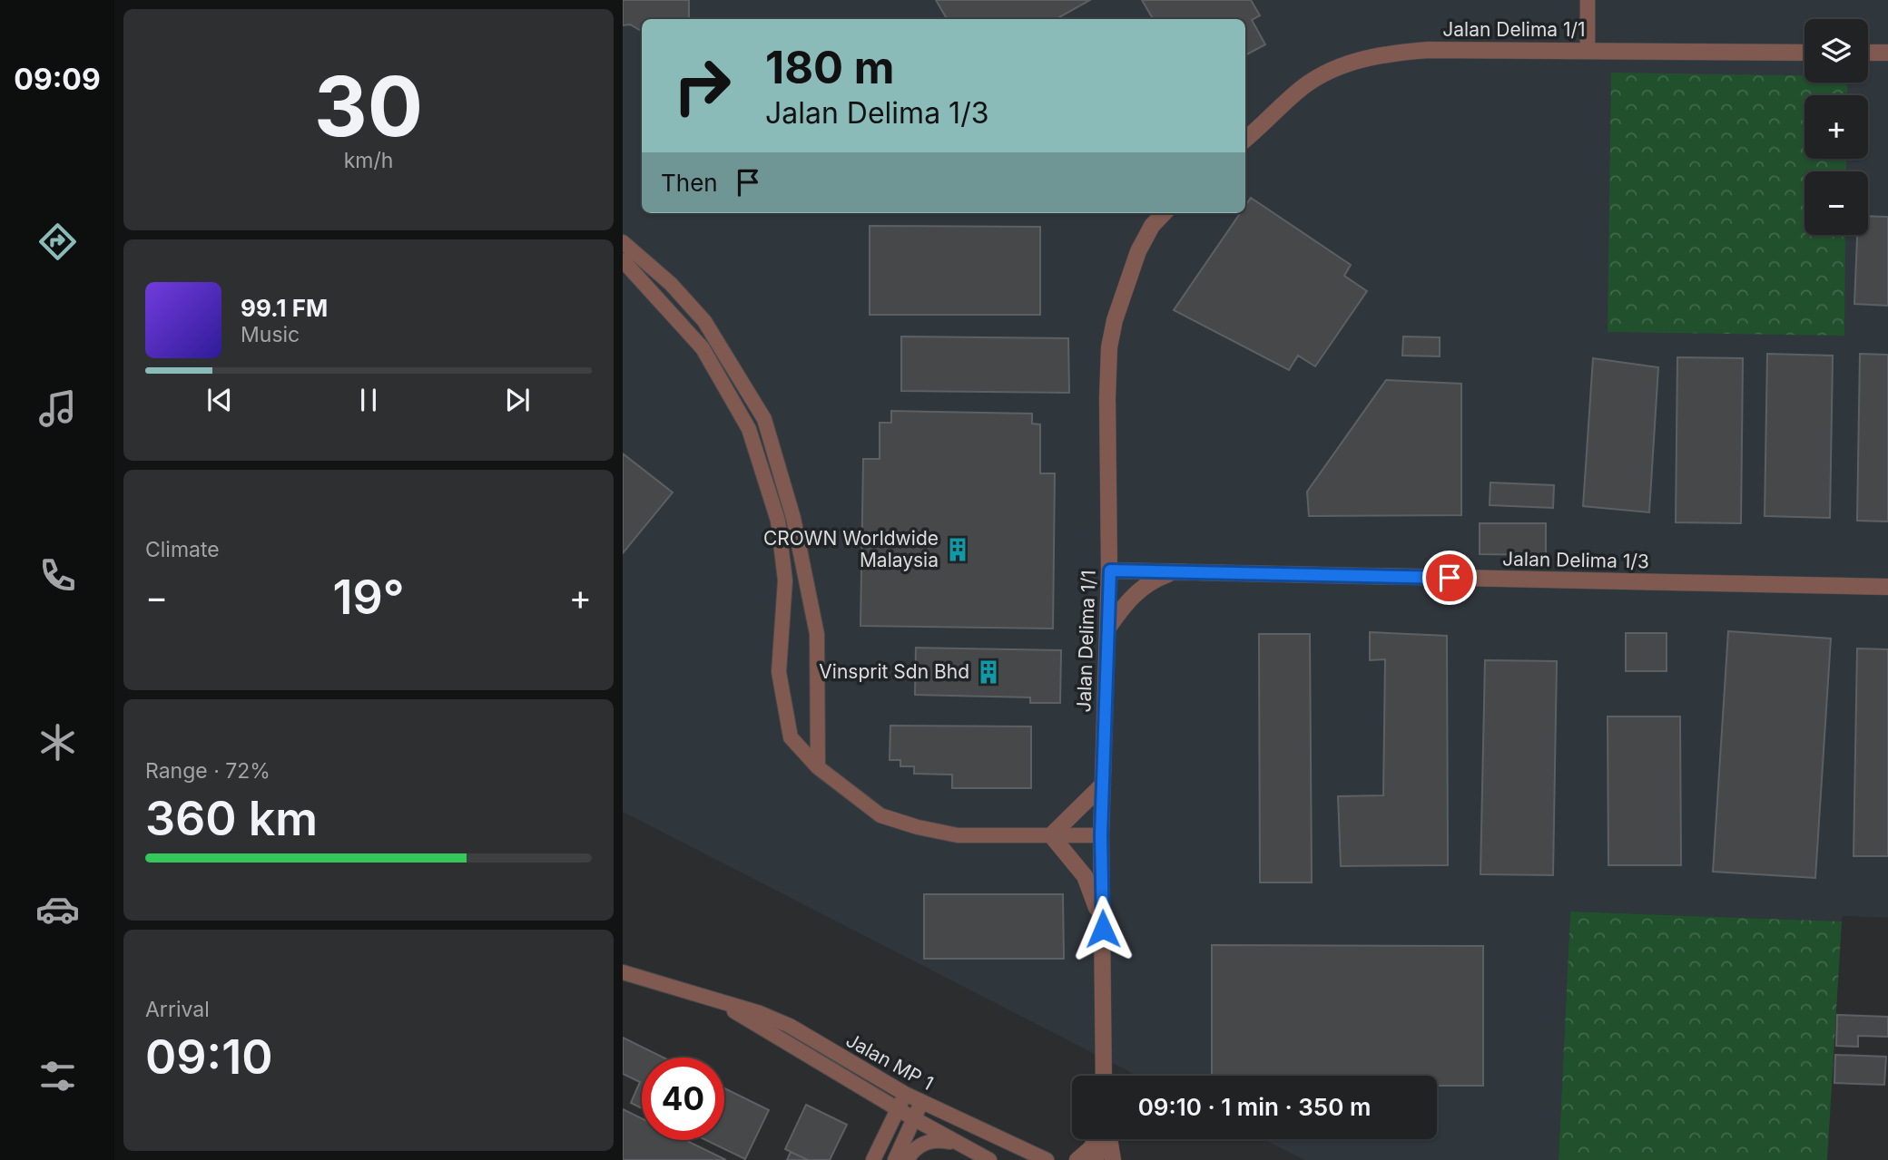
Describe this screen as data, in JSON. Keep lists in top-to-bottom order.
{
  "streets": {
    "street": ["Jalan Delima 1/1", "Jalan Delima 1/3", "Jalan MP 1"]
  },
  "crossings": [
    ["Jalan Delima 1/1", "Jalan Delima 1/3"]
  ],
  "places": {
    "building": ["CROWN Worldwide Malaysia", "Vinsprit Sdn Bhd"]
  },
  "page": {
    "tabs": "09:09",
    "tile": [
      ["30", "km/h"],
      "Climate",
      ["Range · 72%", "360 km"],
      ["Arrival", "09:10"]
    ],
    "map_buttons": ["+", "−"],
    "turn": ["180 m", "Jalan Delima 1/3"],
    "then": "Then",
    "song": ["99.1 FM", "Music"],
    "heat": ["−", "19°", "+"],
    "limit": "40",
    "trip": "09:10 · 1 min · 350 m"
  }
}
